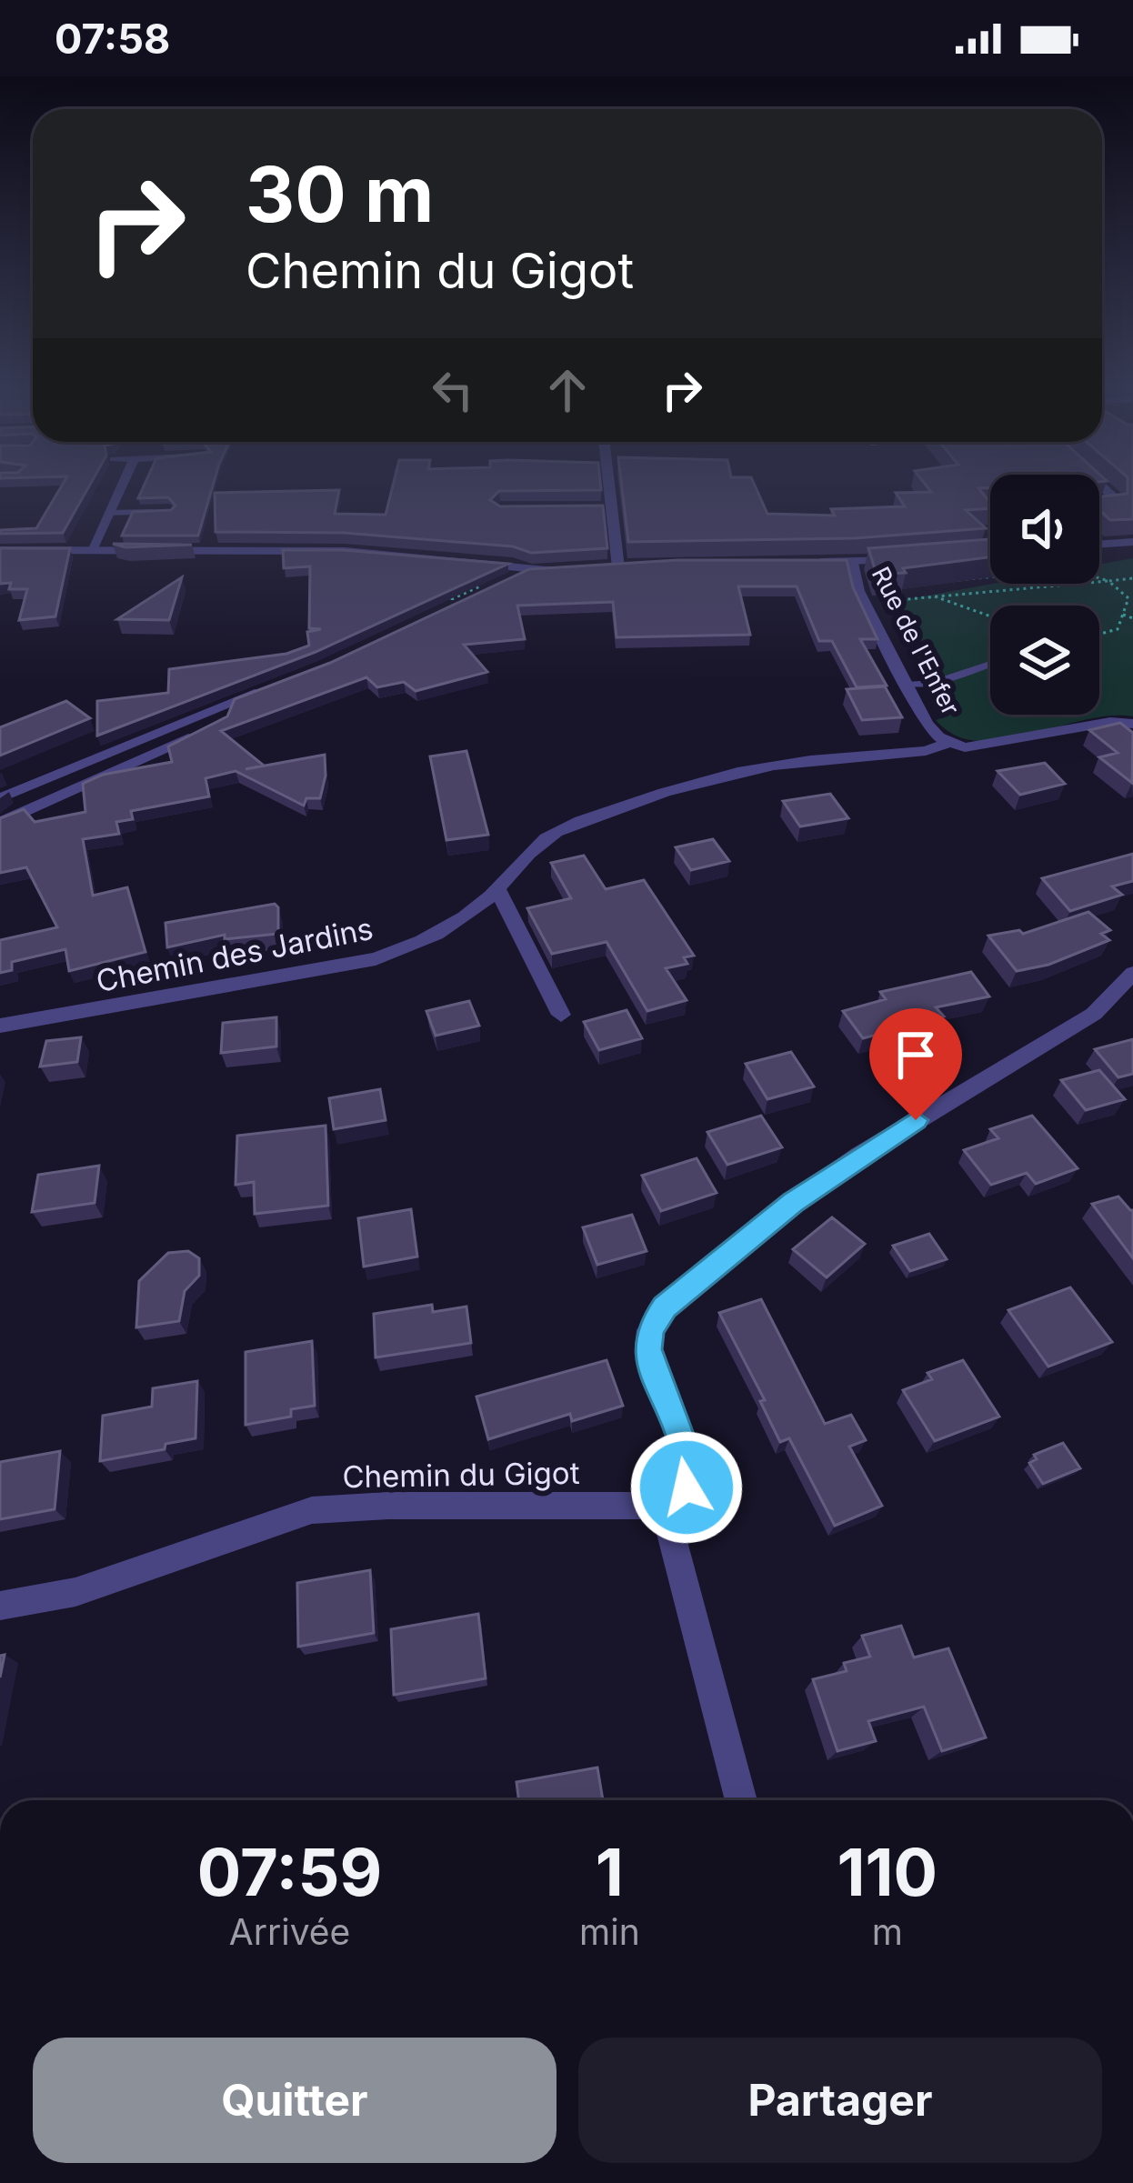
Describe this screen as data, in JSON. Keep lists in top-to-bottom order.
{
  "streets": {
    "street": ["Rue de l'Enfer", "Chemin des Jardins", "Chemin du Gigot"]
  },
  "crossings": [
    ["Rue de l'Enfer", "Chemin des Jardins"]
  ],
  "page": {
    "status": "07:58",
    "turn": ["30 m", "Chemin du Gigot"],
    "eta": [
      "07:59",
      "Arrivée",
      "1",
      "min",
      "110",
      "m"
    ],
    "buttons": ["Quitter", "Partager"]
  }
}
